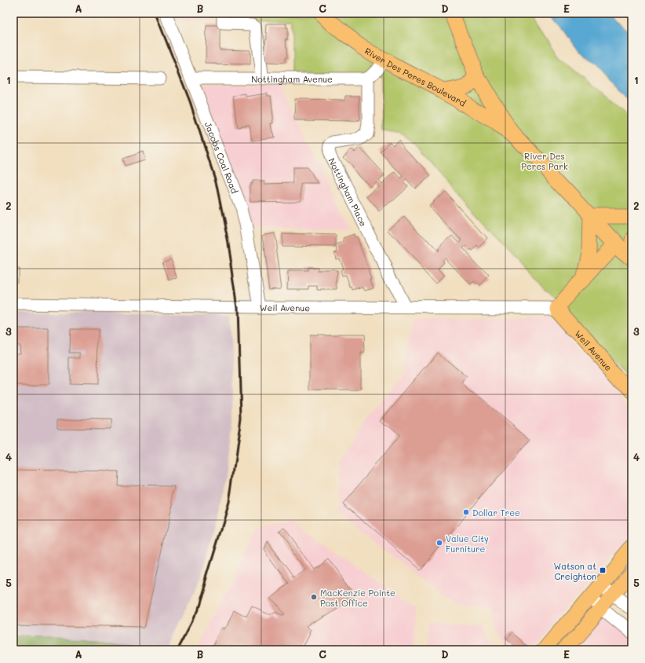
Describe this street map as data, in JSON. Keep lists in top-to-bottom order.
{
  "streets": {
    "main road": ["River Des Peres Boulevard", "Weil Avenue"],
    "street": ["Nottingham Avenue", "Jacobs Coal Road", "Nottingham Place"]
  },
  "crossings": [
    ["Nottingham Avenue", "Jacobs Coal Road"],
    ["Nottingham Avenue", "Nottingham Place"],
    ["Jacobs Coal Road", "Weil Avenue"],
    ["Nottingham Place", "Weil Avenue"]
  ],
  "parks": ["River Des Peres Park"],
  "places": {
    "other": ["Dollar Tree", "Value City Furniture", "MacKenzie Pointe Post Office"],
    "transit": ["Watson at Creighton"]
  },
  "grid": {
    "columns": [
      "A",
      "B",
      "C",
      "D",
      "E"
    ],
    "rows": [
      "1",
      "2",
      "3",
      "4",
      "5"
    ]
  }
}
